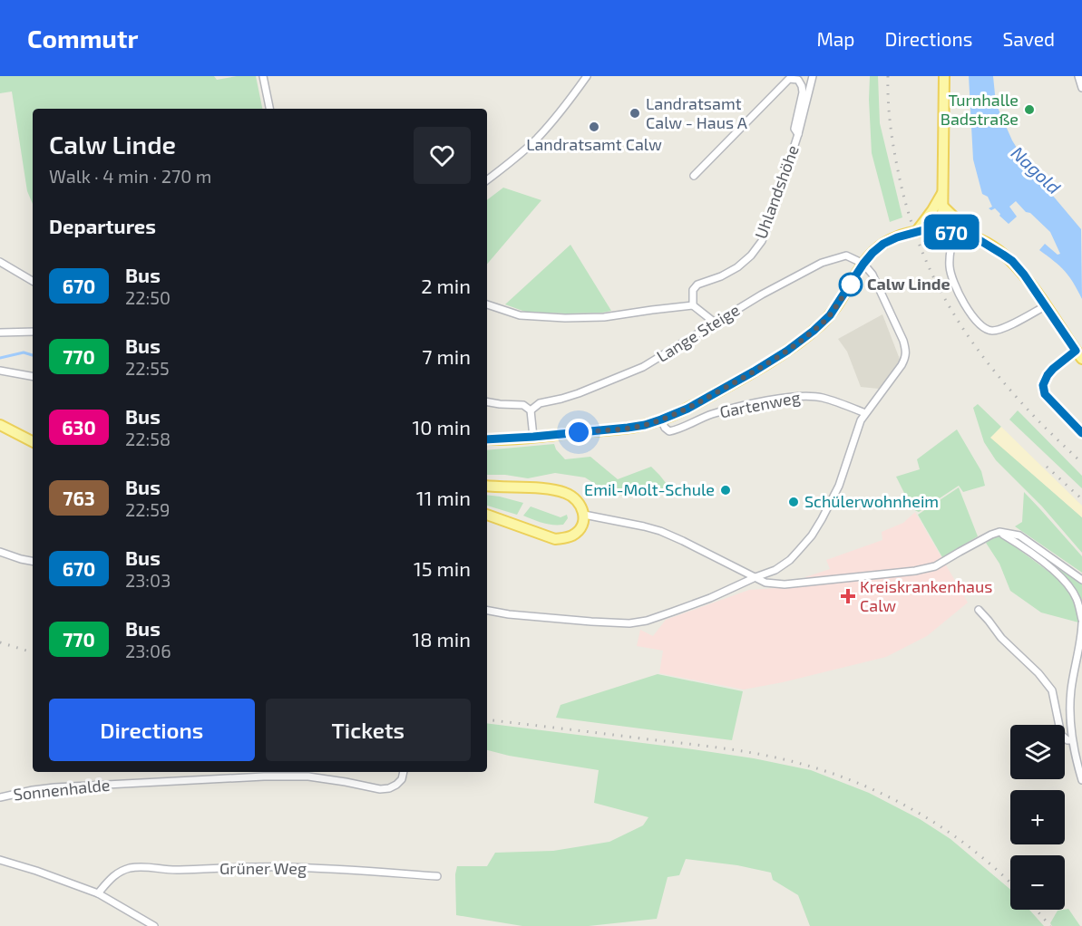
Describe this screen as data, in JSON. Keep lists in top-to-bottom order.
{
  "streets": {
    "street": [
      "Uhlandshöhe",
      "Lange Steige",
      "Gartenweg",
      "Sonnenhalde",
      "Grüner Weg"
    ]
  },
  "water": ["Nagold"],
  "places": {
    "other": [
      "Turnhalle Badstraße",
      "Landratsamt Calw - Haus A",
      "Landratsamt Calw",
      "Calw Linde",
      "Emil-Molt-Schule",
      "Schülerwohnheim"
    ],
    "health": ["Kreiskrankenhaus Calw"]
  },
  "lines": ["bus line 670"],
  "page": {
    "header": "Commutr",
    "nav": ["Map", "Directions", "Saved"],
    "on_map": "670",
    "heading": [
      ["Calw Linde", "Walk · 4 min · 270 m"],
      "Departures"
    ],
    "list": [
      {
        "mark": "670",
        "name": "Bus",
        "note": "22:50",
        "value": "2 min"
      },
      {
        "mark": "770",
        "name": "Bus",
        "note": "22:55",
        "value": "7 min"
      },
      {
        "mark": "630",
        "name": "Bus",
        "note": "22:58",
        "value": "10 min"
      },
      {
        "mark": "763",
        "name": "Bus",
        "note": "22:59",
        "value": "11 min"
      },
      {
        "mark": "670",
        "name": "Bus",
        "note": "23:03",
        "value": "15 min"
      },
      {
        "mark": "770",
        "name": "Bus",
        "note": "23:06",
        "value": "18 min"
      }
    ],
    "buttons": ["Directions", "Tickets"],
    "map_buttons": ["+", "−"]
  }
}
